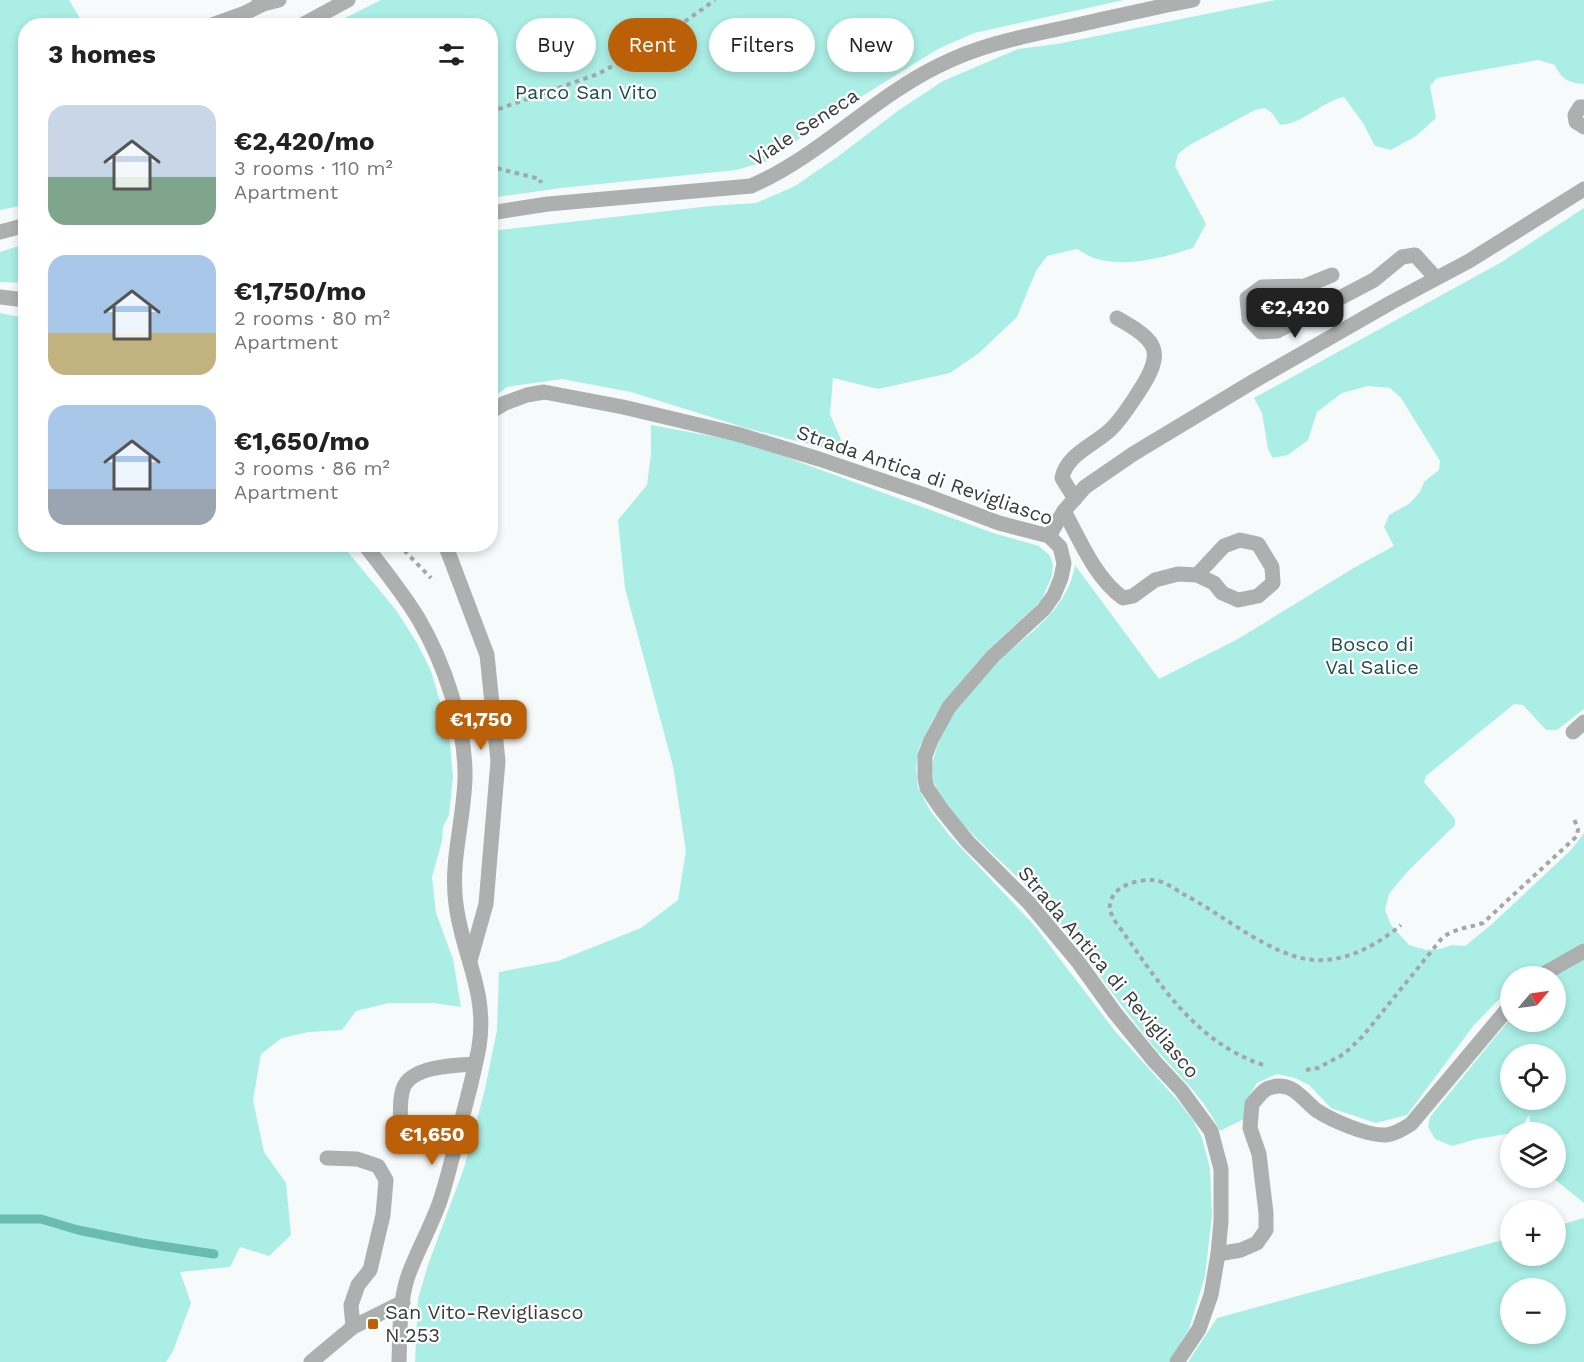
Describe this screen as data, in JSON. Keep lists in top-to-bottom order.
{
  "streets": {
    "street": ["Viale Seneca", "Strada Antica di Revigliasco"]
  },
  "parks": ["Parco San Vito", "Bosco di Val Salice"],
  "places": {
    "transit": ["San Vito-Revigliasco N.253"]
  },
  "north": "top right",
  "page": {
    "chip": [
      "Buy",
      "Rent",
      "Filters",
      "New"
    ],
    "heading": "3 homes",
    "list": [
      {
        "name": "€2,420/mo",
        "note": "3 rooms · 110 m² · Apartment"
      },
      {
        "name": "€1,750/mo",
        "note": "2 rooms · 80 m² · Apartment"
      },
      {
        "name": "€1,650/mo",
        "note": "3 rooms · 86 m² · Apartment"
      }
    ],
    "price": ["€2,420", "€1,750", "€1,650"],
    "map_buttons": ["+", "−"]
  }
}
